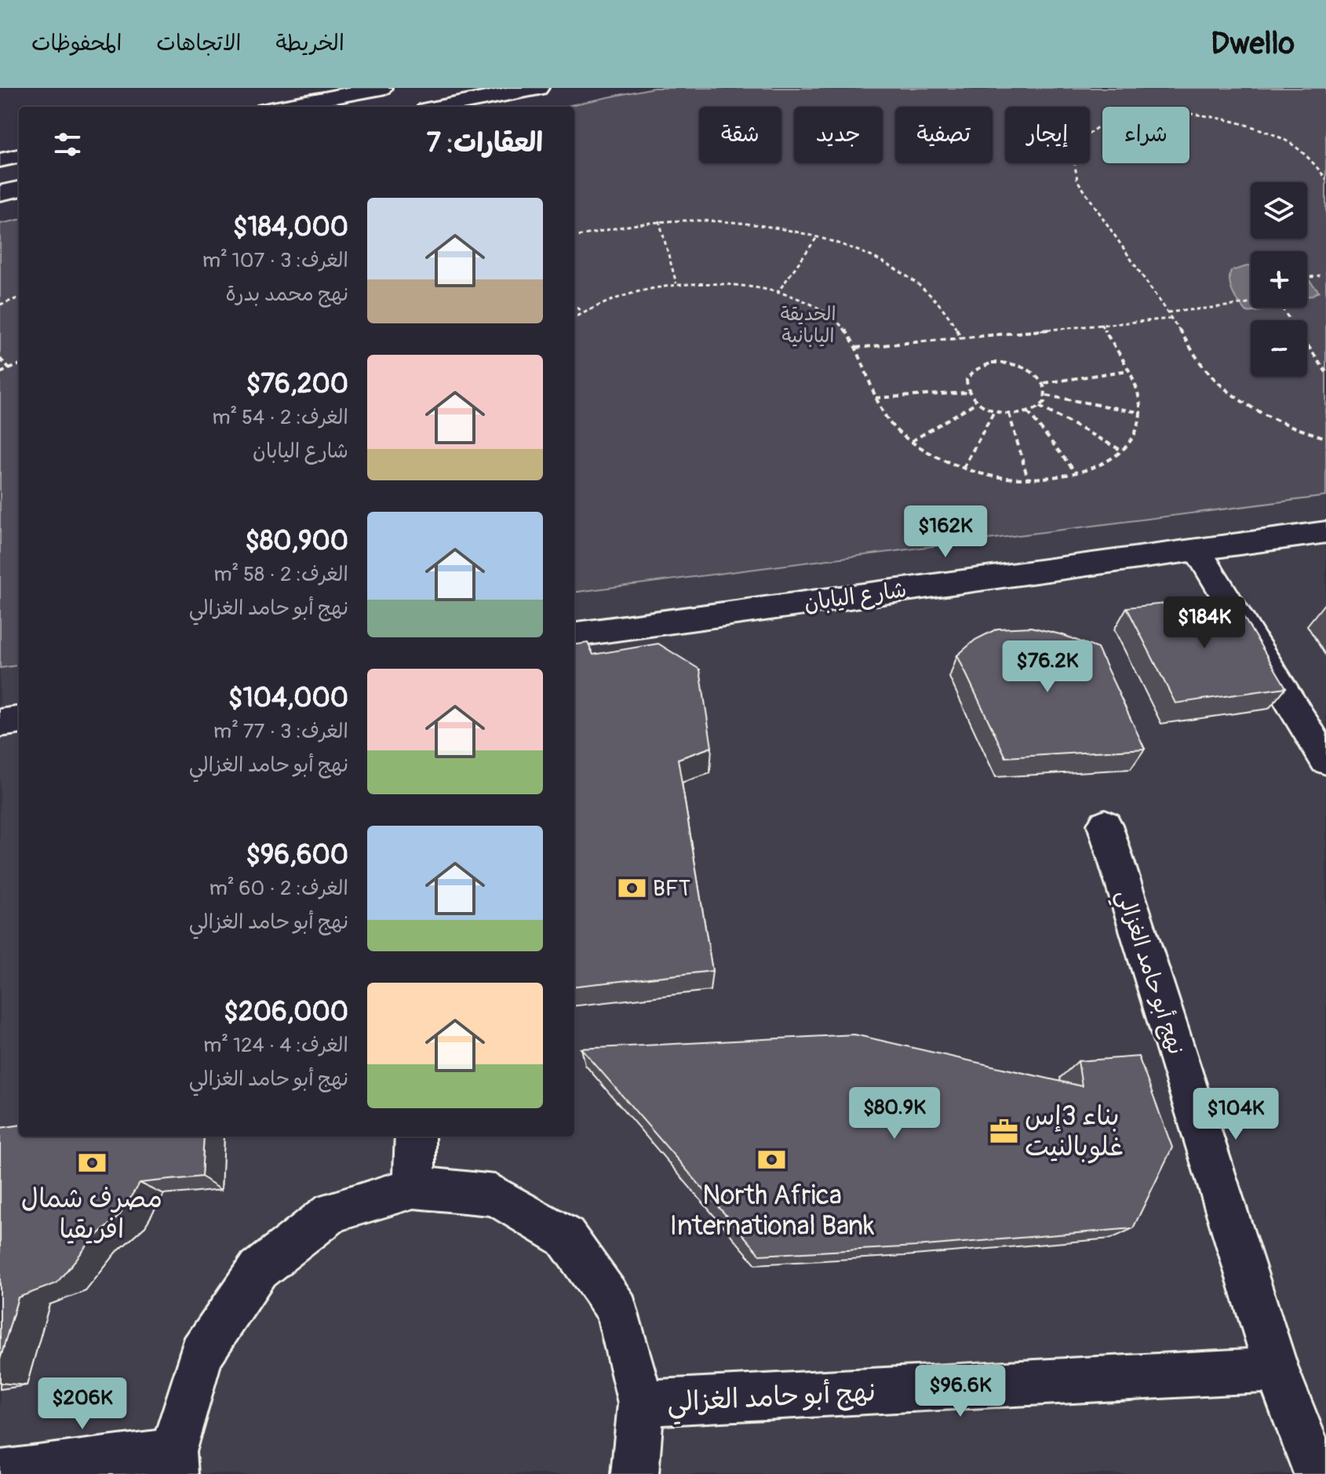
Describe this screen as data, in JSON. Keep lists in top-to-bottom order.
{
  "streets": {
    "street": ["شارع اليابان", "نهج أبو حامد الغزالي"]
  },
  "parks": ["الحديقة اليابانية"],
  "places": {
    "bank": ["BFT", "North Africa International Bank", "مصرف شمال افريقيا"],
    "office": ["بناء 3إس غلوبالنيت"]
  },
  "page": {
    "header": "Dwello",
    "nav": ["الخريطة", "الاتجاهات", "المحفوظات"],
    "chip": [
      "شراء",
      "إيجار",
      "تصفية",
      "جديد",
      "شقة"
    ],
    "heading": "العقارات: 7",
    "map_buttons": ["+", "−"],
    "list": [
      {
        "name": "$184,000",
        "note": "الغرف: 3 · 107 m² · نهج محمد بدرة"
      },
      {
        "name": "$76,200",
        "note": "الغرف: 2 · 54 m² · شارع اليابان"
      },
      {
        "name": "$80,900",
        "note": "الغرف: 2 · 58 m² · نهج أبو حامد الغزالي"
      },
      {
        "name": "$104,000",
        "note": "الغرف: 3 · 77 m² · نهج أبو حامد الغزالي"
      },
      {
        "name": "$96,600",
        "note": "الغرف: 2 · 60 m² · نهج أبو حامد الغزالي"
      },
      {
        "name": "$206,000",
        "note": "الغرف: 4 · 124 m² · نهج أبو حامد الغزالي"
      }
    ],
    "price": [
      "$162K",
      "$184K",
      "$76.2K",
      "$80.9K",
      "$104K",
      "$96.6K",
      "$206K"
    ]
  }
}
